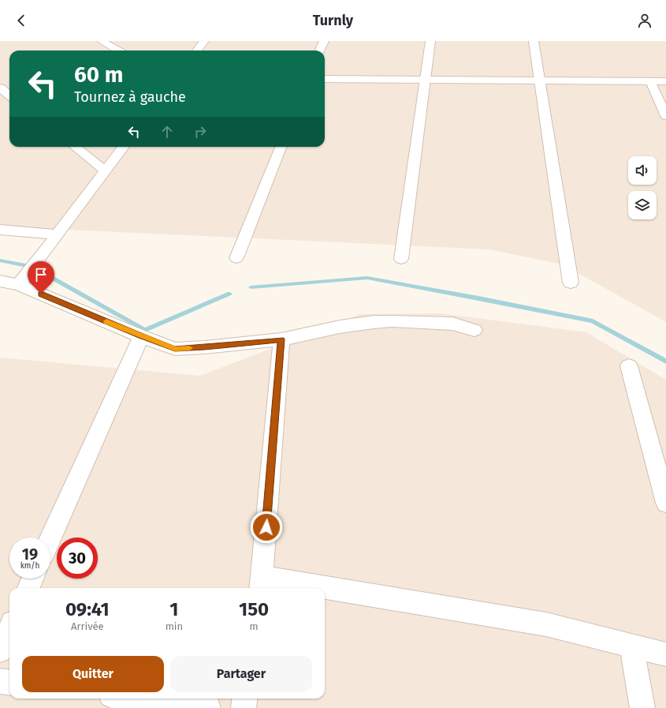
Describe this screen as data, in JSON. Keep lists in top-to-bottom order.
{
  "page": {
    "header": "Turnly",
    "turn": ["60 m", "Tournez à gauche"],
    "speed": "19 km/h",
    "limit": "30",
    "eta": [
      "09:41",
      "Arrivée",
      "1",
      "min",
      "150",
      "m"
    ],
    "buttons": ["Quitter", "Partager"]
  }
}
